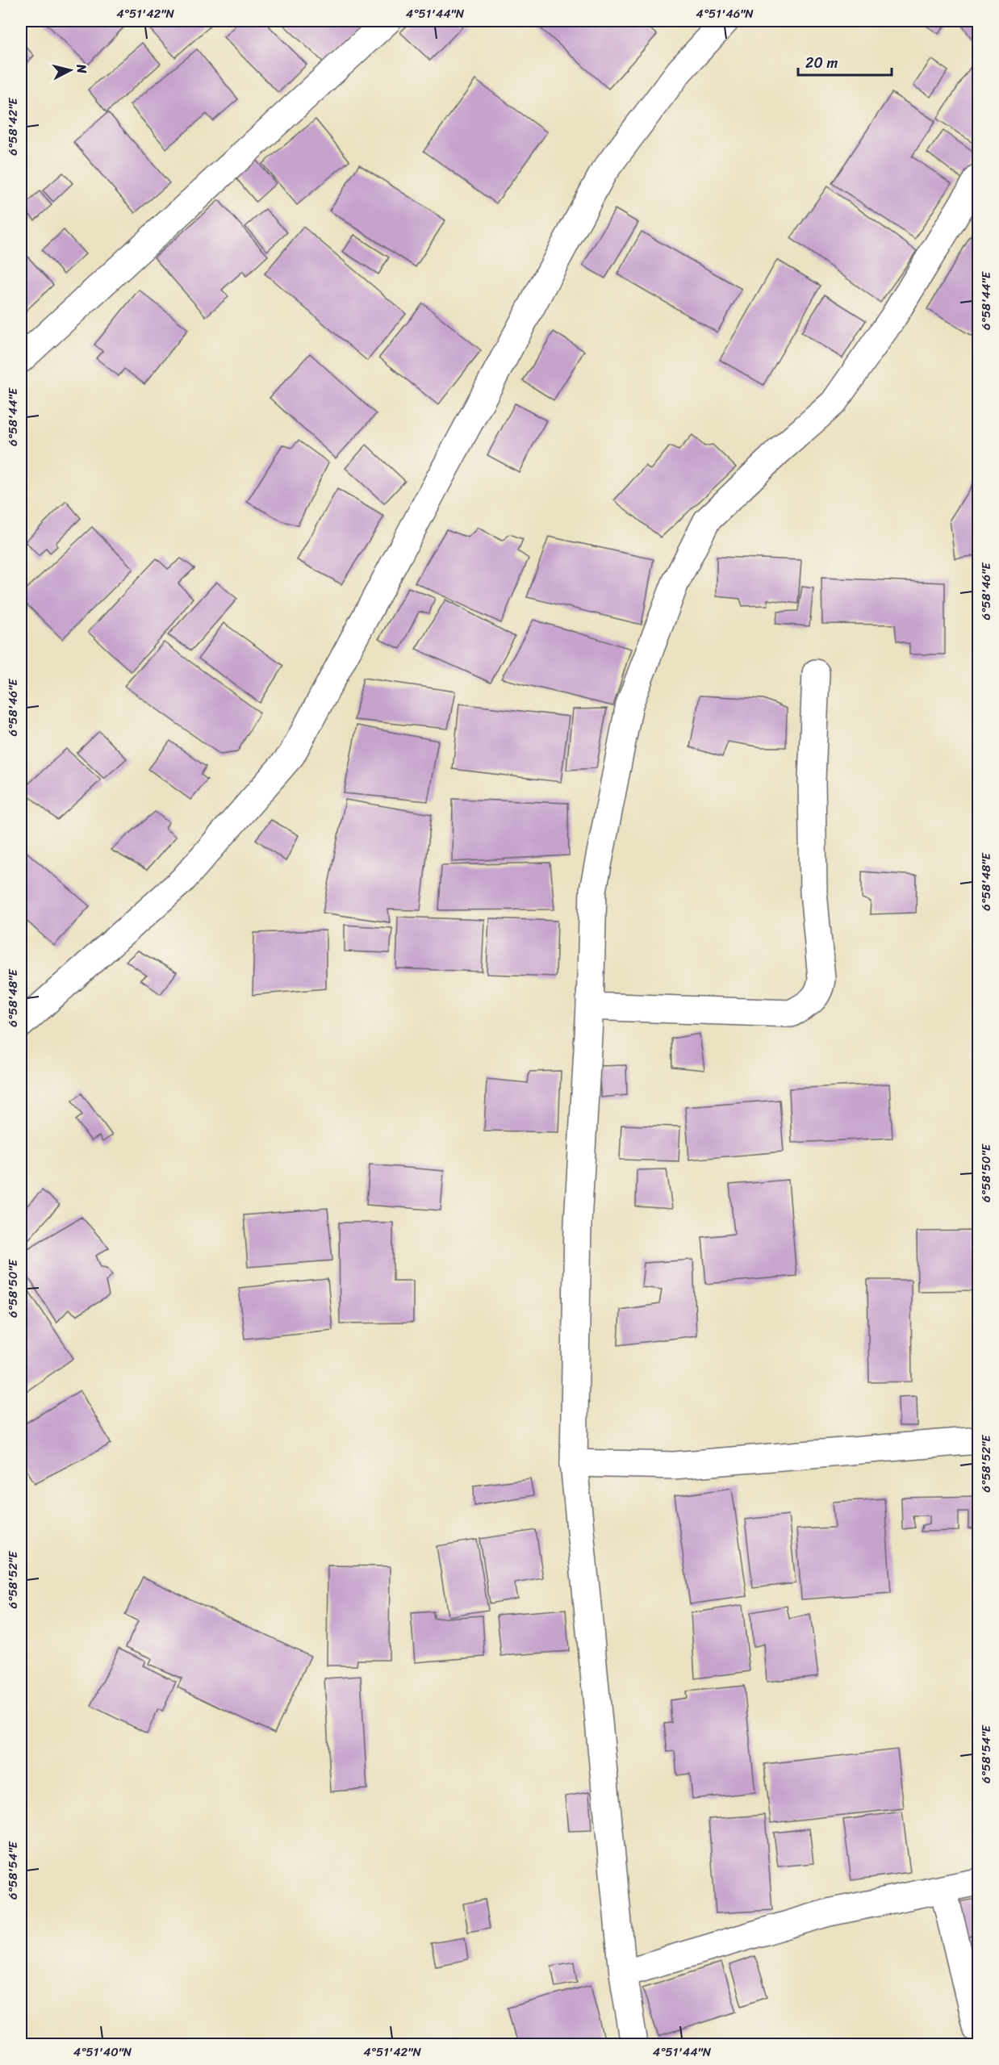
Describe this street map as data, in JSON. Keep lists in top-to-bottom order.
{
  "scale_bar": "20 m",
  "north": "right",
  "coordinates": [
    "4°51'42\"N",
    "4°51'44\"N",
    "4°51'46\"N",
    "6°58'42\"E",
    "6°58'44\"E",
    "6°58'46\"E",
    "6°58'48\"E",
    "6°58'50\"E",
    "6°58'52\"E",
    "6°58'54\"E",
    "4°51'40\"N"
  ]
}
